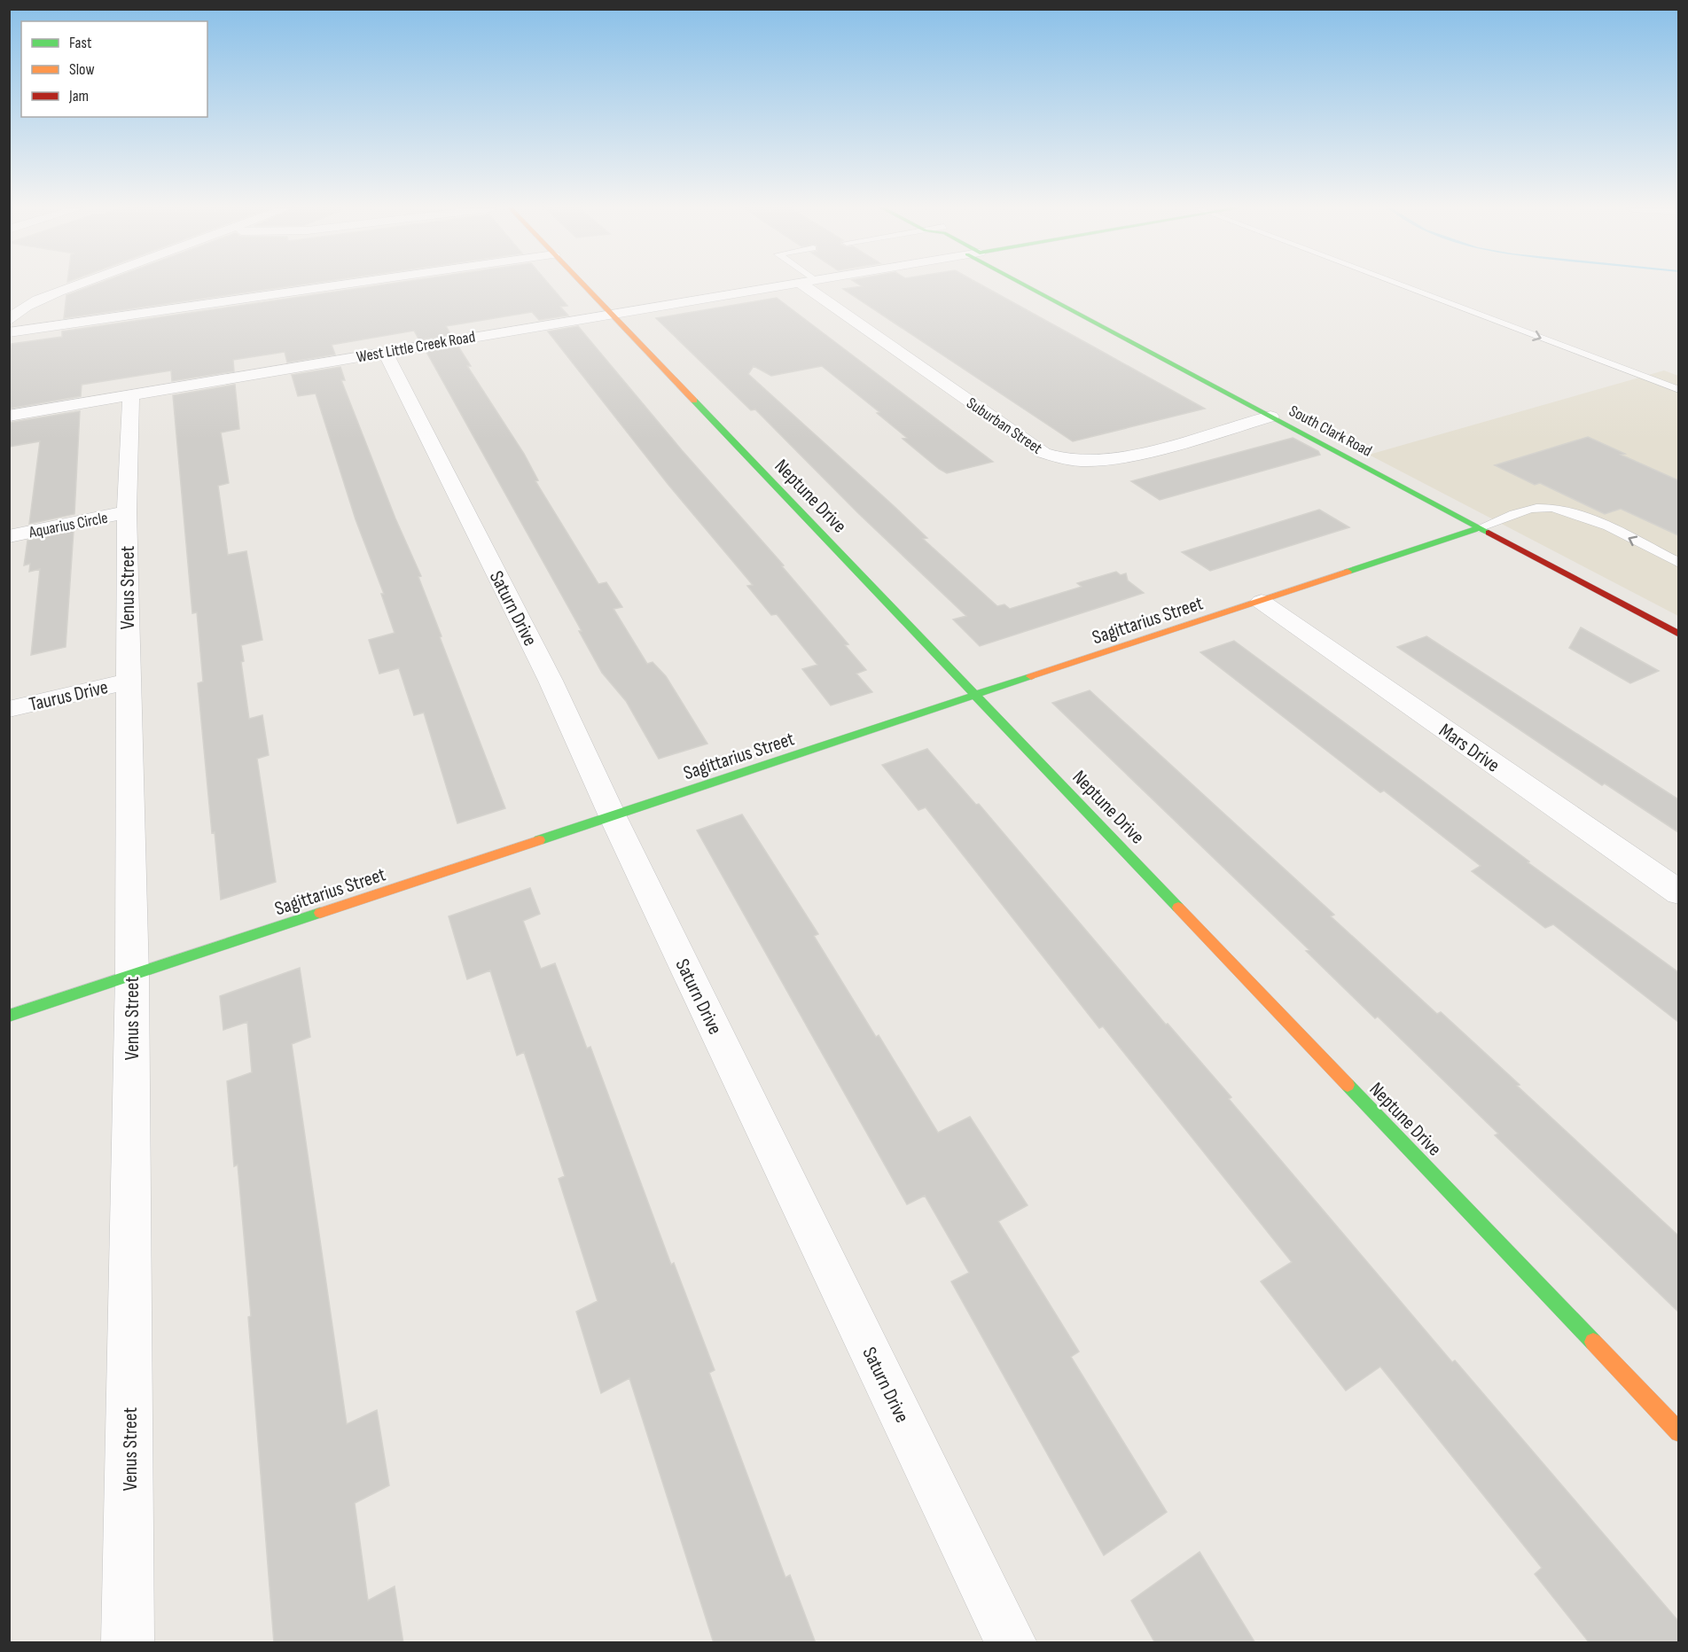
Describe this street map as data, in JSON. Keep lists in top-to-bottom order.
{
  "streets": {
    "street": [
      "West Little Creek Road",
      "Suburban Street",
      "South Clark Road",
      "Neptune Drive",
      "Aquarius Circle",
      "Venus Street",
      "Saturn Drive",
      "Sagittarius Street",
      "Taurus Drive",
      "Mars Drive"
    ]
  },
  "crossings": [
    ["West Little Creek Road", "Neptune Drive"],
    ["West Little Creek Road", "Venus Street"],
    ["West Little Creek Road", "Saturn Drive"],
    ["Suburban Street", "South Clark Road"],
    ["South Clark Road", "Sagittarius Street"],
    ["Neptune Drive", "Sagittarius Street"],
    ["Aquarius Circle", "Venus Street"],
    ["Venus Street", "Sagittarius Street"],
    ["Venus Street", "Taurus Drive"],
    ["Saturn Drive", "Sagittarius Street"],
    ["Sagittarius Street", "Mars Drive"]
  ],
  "legend": ["Fast", "Slow", "Jam"]
}
